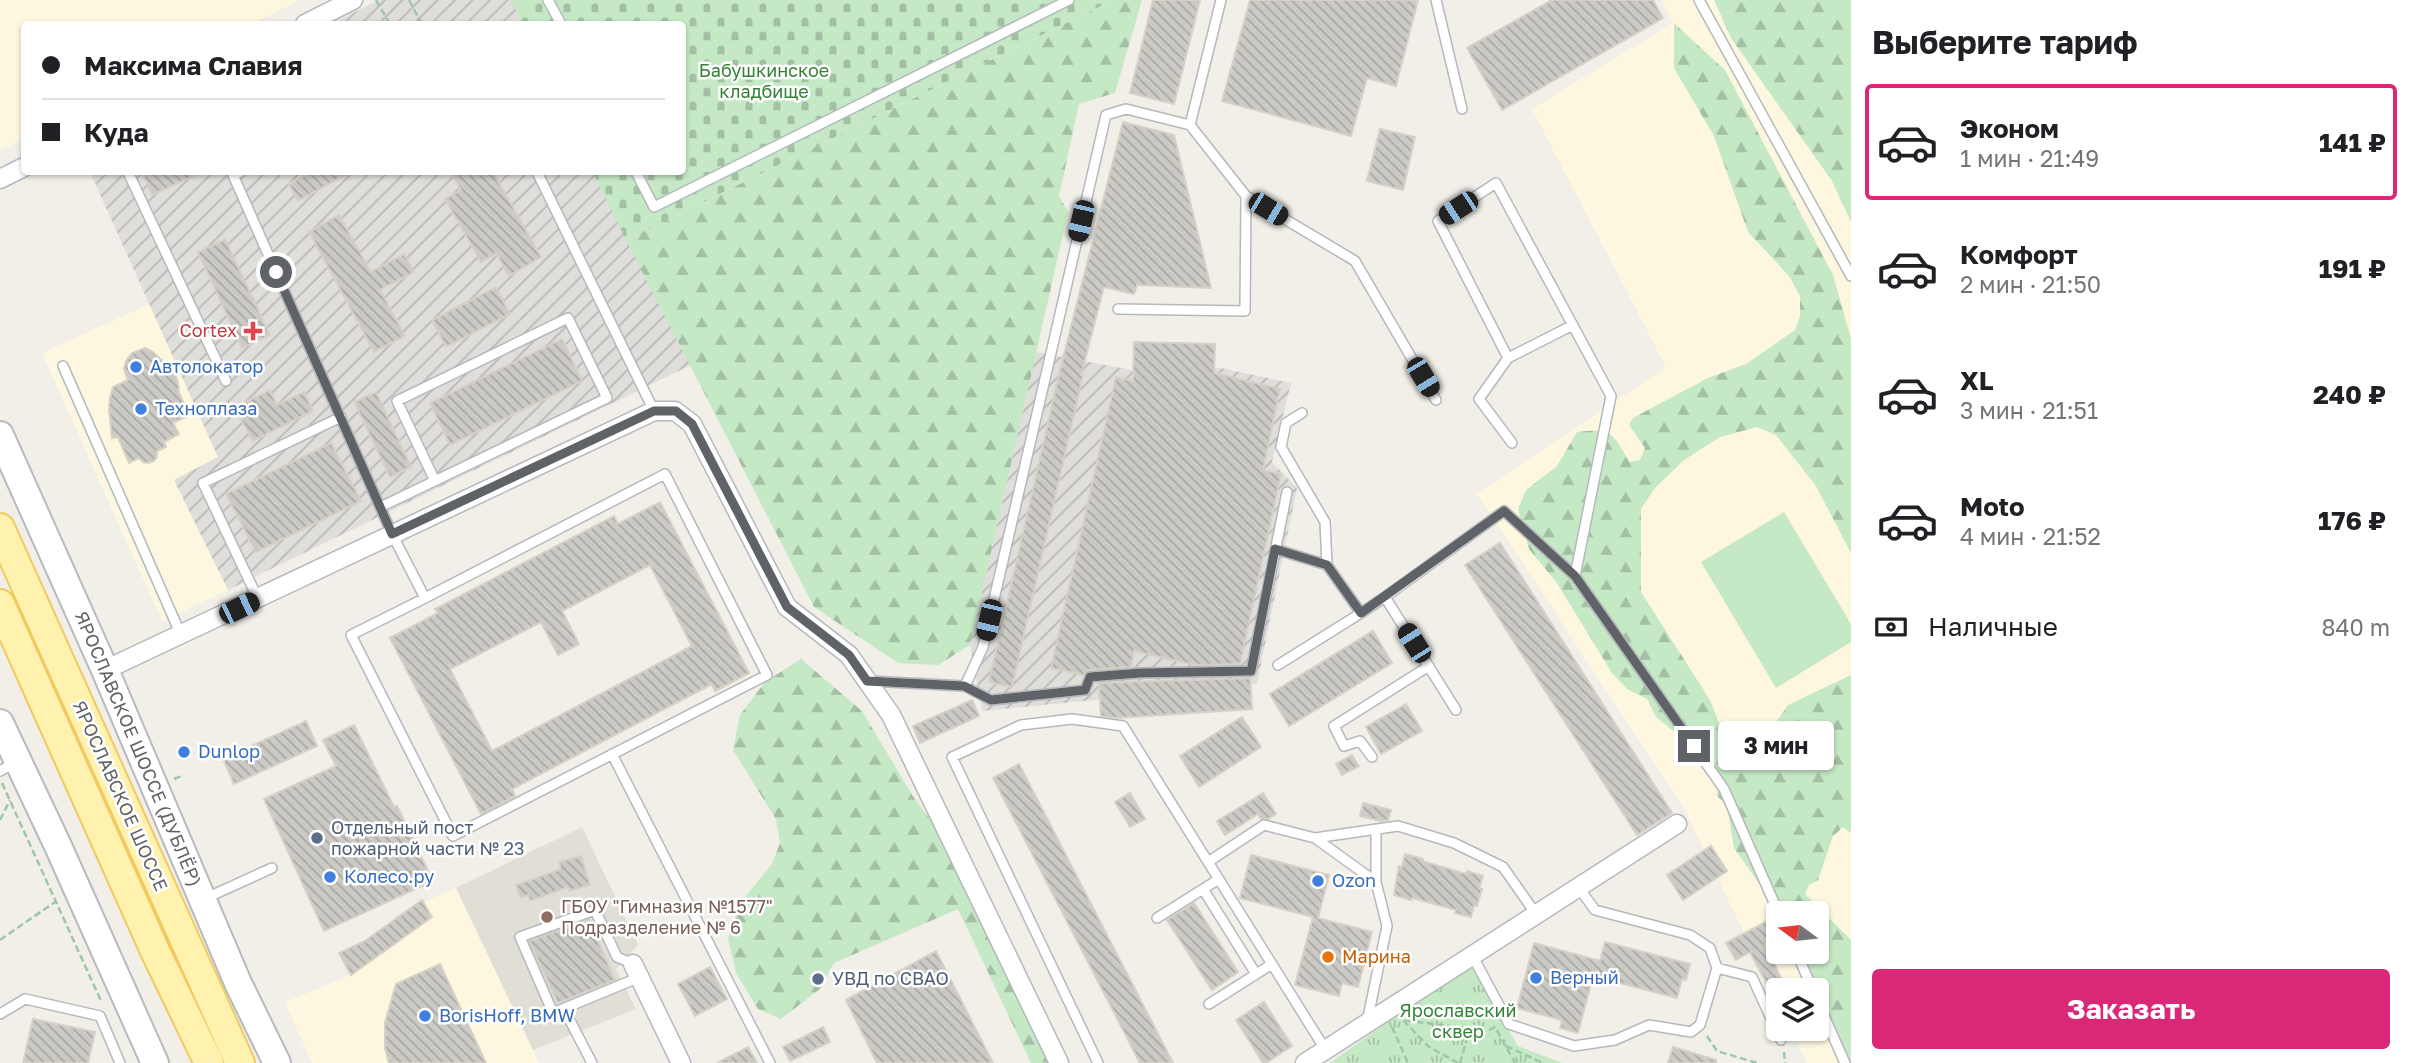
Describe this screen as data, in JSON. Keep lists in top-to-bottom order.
{
  "streets": {
    "main road": ["ЯРОСЛАВСКОЕ ШОССЕ"],
    "street": ["ЯРОСЛАВСКОЕ ШОССЕ (ДУБЛЁР)"]
  },
  "parks": ["Бабушкинское кладбище", "Ярославский сквер"],
  "places": {
    "health": ["Cortex"],
    "other": [
      "Автолокатор",
      "Техноплаза",
      "Dunlop",
      "Отдельный пост пожарной части № 23",
      "Колесо.ру",
      "Ozon",
      "ГБОУ \"Гимназия №1577\" Подразделение № 6",
      "Марина",
      "Верный",
      "УВД по СВАО",
      "BorisHoff, BMW"
    ]
  },
  "north": "left",
  "page": {
    "heading": "Выберите тариф",
    "banner": ["Максима Славия", "Куда"],
    "list": [
      {
        "name": "Эконом",
        "note": "1 мин · 21:49",
        "value": "141 ₽"
      },
      {
        "name": "Комфорт",
        "note": "2 мин · 21:50",
        "value": "191 ₽"
      },
      {
        "name": "XL",
        "note": "3 мин · 21:51",
        "value": "240 ₽"
      },
      {
        "name": "Moto",
        "note": "4 мин · 21:52",
        "value": "176 ₽"
      }
    ],
    "pay": ["Наличные", "840 m"],
    "bubble": "3 мин",
    "buttons": "Заказать"
  }
}
